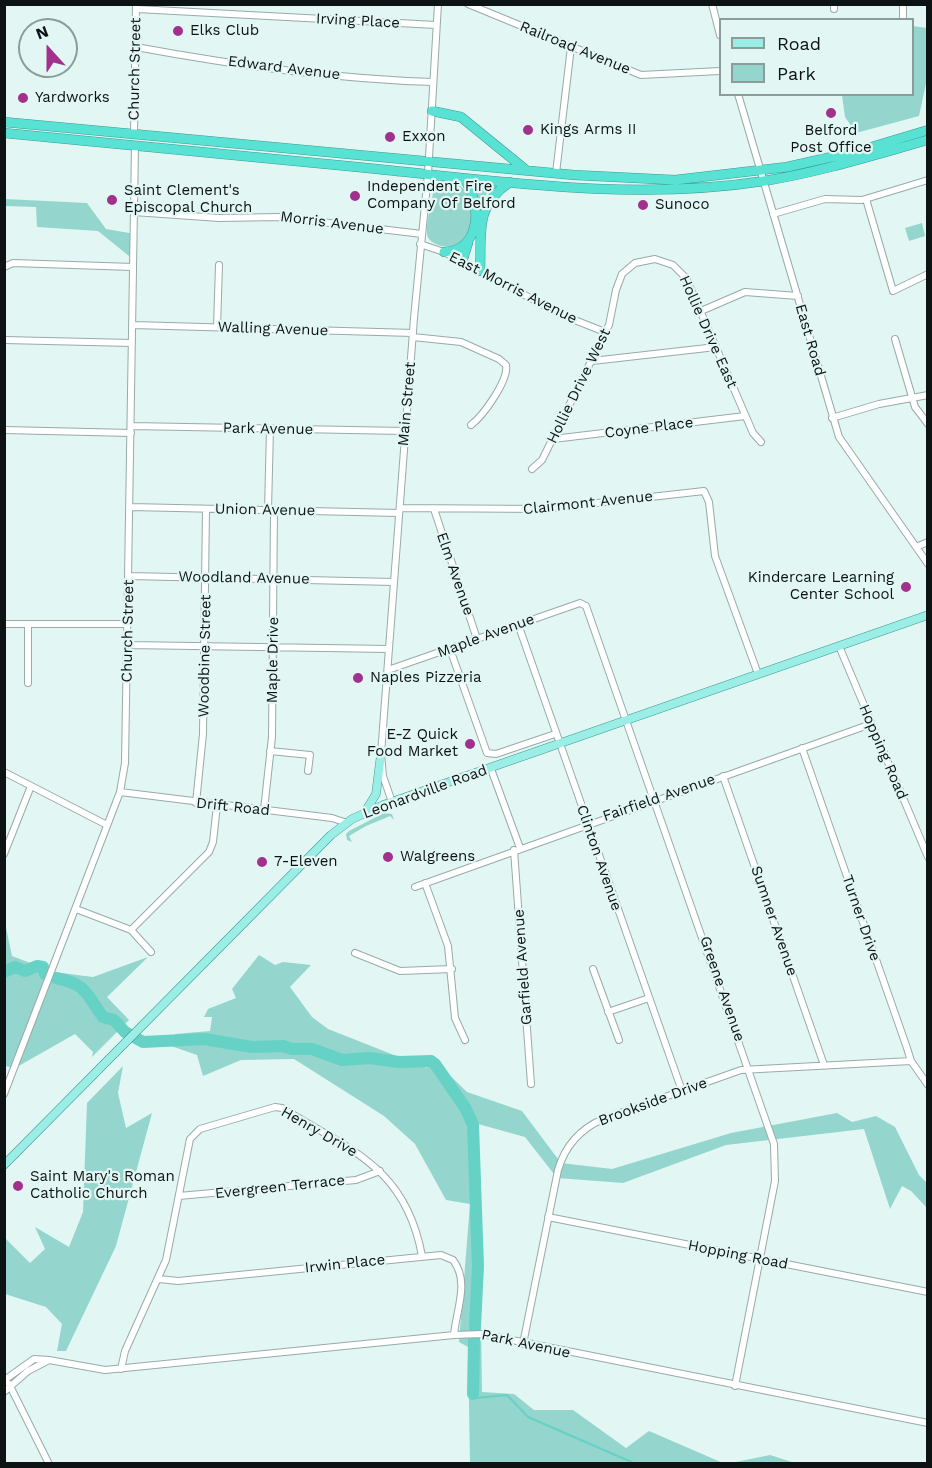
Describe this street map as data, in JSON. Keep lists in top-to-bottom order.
{
  "streets": {
    "main road": ["Leonardville Road"],
    "street": [
      "Irving Place",
      "Railroad Avenue",
      "Edward Avenue",
      "Church Street",
      "Morris Avenue",
      "East Morris Avenue",
      "Walling Avenue",
      "Hollie Drive East",
      "East Road",
      "Hollie Drive West",
      "Main Street",
      "Coyne Place",
      "Park Avenue",
      "Clairmont Avenue",
      "Union Avenue",
      "Elm Avenue",
      "Woodland Avenue",
      "Maple Avenue",
      "Woodbine Street",
      "Maple Drive",
      "Hopping Road",
      "Fairfield Avenue",
      "Drift Road",
      "Clinton Avenue",
      "Turner Drive",
      "Sumner Avenue",
      "Garfield Avenue",
      "Greene Avenue",
      "Brookside Drive",
      "Henry Drive",
      "Evergreen Terrace",
      "Irwin Place"
    ]
  },
  "crossings": [
    ["Irving Place", "Church Street"],
    ["Irving Place", "Main Street"],
    ["Edward Avenue", "Church Street"],
    ["Edward Avenue", "Main Street"],
    ["Church Street", "Morris Avenue"],
    ["Church Street", "Walling Avenue"],
    ["Church Street", "Park Avenue"],
    ["Church Street", "Union Avenue"],
    ["Church Street", "Woodland Avenue"],
    ["Church Street", "Drift Road"],
    ["Morris Avenue", "Main Street"],
    ["East Morris Avenue", "Hollie Drive West"],
    ["East Morris Avenue", "Main Street"],
    ["Walling Avenue", "Main Street"],
    ["Hollie Drive East", "Hollie Drive West"],
    ["Hollie Drive East", "Coyne Place"],
    ["Hollie Drive West", "Coyne Place"],
    ["Main Street", "Park Avenue"],
    ["Main Street", "Clairmont Avenue"],
    ["Main Street", "Union Avenue"],
    ["Main Street", "Woodland Avenue"],
    ["Main Street", "Maple Avenue"],
    ["Main Street", "Leonardville Road"],
    ["Park Avenue", "Maple Drive"],
    ["Park Avenue", "Greene Avenue"],
    ["Park Avenue", "Brookside Drive"],
    ["Park Avenue", "Henry Drive"],
    ["Park Avenue", "Irwin Place"],
    ["Clairmont Avenue", "Union Avenue"],
    ["Clairmont Avenue", "Elm Avenue"],
    ["Clairmont Avenue", "Leonardville Road"],
    ["Union Avenue", "Woodbine Street"],
    ["Union Avenue", "Maple Drive"],
    ["Elm Avenue", "Maple Avenue"],
    ["Woodland Avenue", "Woodbine Street"],
    ["Woodland Avenue", "Maple Drive"],
    ["Maple Avenue", "Clinton Avenue"],
    ["Maple Avenue", "Greene Avenue"],
    ["Woodbine Street", "Drift Road"],
    ["Maple Drive", "Drift Road"],
    ["Hopping Road", "Leonardville Road"],
    ["Hopping Road", "Fairfield Avenue"],
    ["Hopping Road", "Greene Avenue"],
    ["Hopping Road", "Brookside Drive"],
    ["Leonardville Road", "Drift Road"],
    ["Leonardville Road", "Clinton Avenue"],
    ["Leonardville Road", "Garfield Avenue"],
    ["Leonardville Road", "Greene Avenue"],
    ["Fairfield Avenue", "Clinton Avenue"],
    ["Fairfield Avenue", "Turner Drive"],
    ["Fairfield Avenue", "Sumner Avenue"],
    ["Fairfield Avenue", "Garfield Avenue"],
    ["Fairfield Avenue", "Greene Avenue"],
    ["Clinton Avenue", "Brookside Drive"],
    ["Turner Drive", "Brookside Drive"],
    ["Sumner Avenue", "Brookside Drive"],
    ["Greene Avenue", "Brookside Drive"],
    ["Henry Drive", "Evergreen Terrace"],
    ["Henry Drive", "Irwin Place"]
  ],
  "places": [
    "Elks Club",
    "Yardworks",
    "Belford Post Office",
    "Kings Arms II",
    "Exxon",
    "Independent Fire Company Of Belford",
    "Saint Clement's Episcopal Church",
    "Sunoco",
    "Kindercare Learning Center School",
    "Naples Pizzeria",
    "E-Z Quick Food Market",
    "Walgreens",
    "7-Eleven",
    "Saint Mary's Roman Catholic Church"
  ],
  "legend": ["Road", "Park"],
  "north": "top"
}
